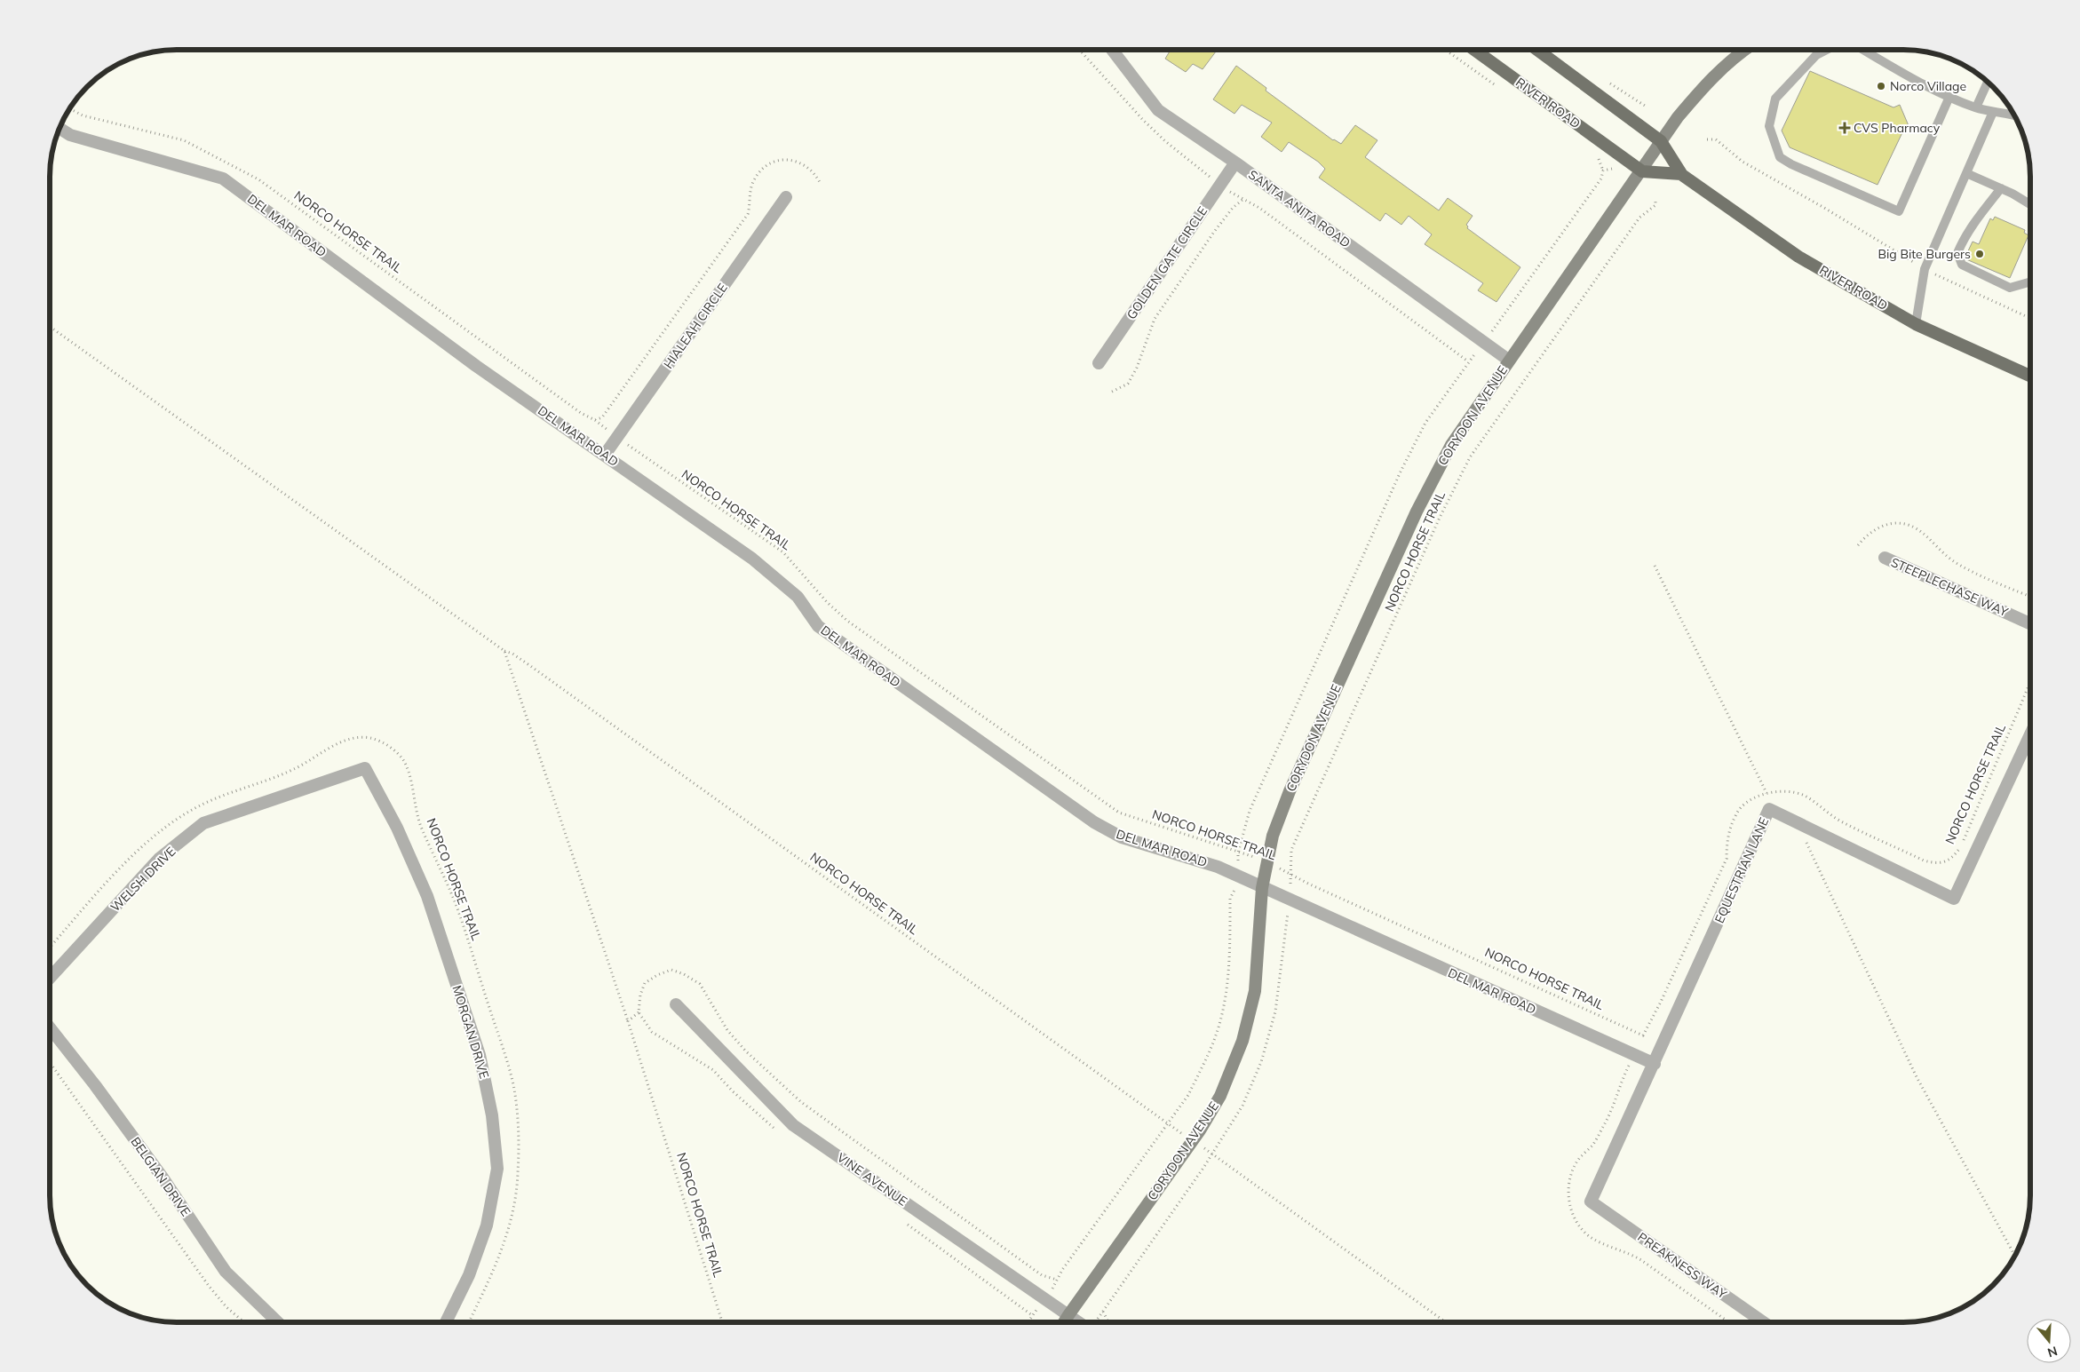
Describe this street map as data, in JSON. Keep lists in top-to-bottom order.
{
  "streets": {
    "main road": ["RIVER ROAD", "CORYDON AVENUE"],
    "street": [
      "SANTA ANITA ROAD",
      "DEL MAR ROAD",
      "GOLDEN GATE CIRCLE",
      "HIALEAH CIRCLE",
      "STEEPLECHASE WAY",
      "EQUESTRIAN LANE",
      "WELSH DRIVE",
      "MORGAN DRIVE",
      "BELGIAN DRIVE",
      "VINE AVENUE",
      "PREAKNESS WAY"
    ],
    "path": ["NORCO HORSE TRAIL"]
  },
  "crossings": [
    ["RIVER ROAD", "CORYDON AVENUE"],
    ["SANTA ANITA ROAD", "GOLDEN GATE CIRCLE"],
    ["SANTA ANITA ROAD", "CORYDON AVENUE"],
    ["DEL MAR ROAD", "NORCO HORSE TRAIL"],
    ["DEL MAR ROAD", "HIALEAH CIRCLE"],
    ["DEL MAR ROAD", "CORYDON AVENUE"],
    ["DEL MAR ROAD", "EQUESTRIAN LANE"],
    ["NORCO HORSE TRAIL", "HIALEAH CIRCLE"],
    ["NORCO HORSE TRAIL", "CORYDON AVENUE"],
    ["CORYDON AVENUE", "VINE AVENUE"],
    ["EQUESTRIAN LANE", "PREAKNESS WAY"],
    ["WELSH DRIVE", "MORGAN DRIVE"]
  ],
  "places": {
    "other": ["Norco Village", "Big Bite Burgers"],
    "health": ["CVS Pharmacy"]
  },
  "north": "bottom"
}
